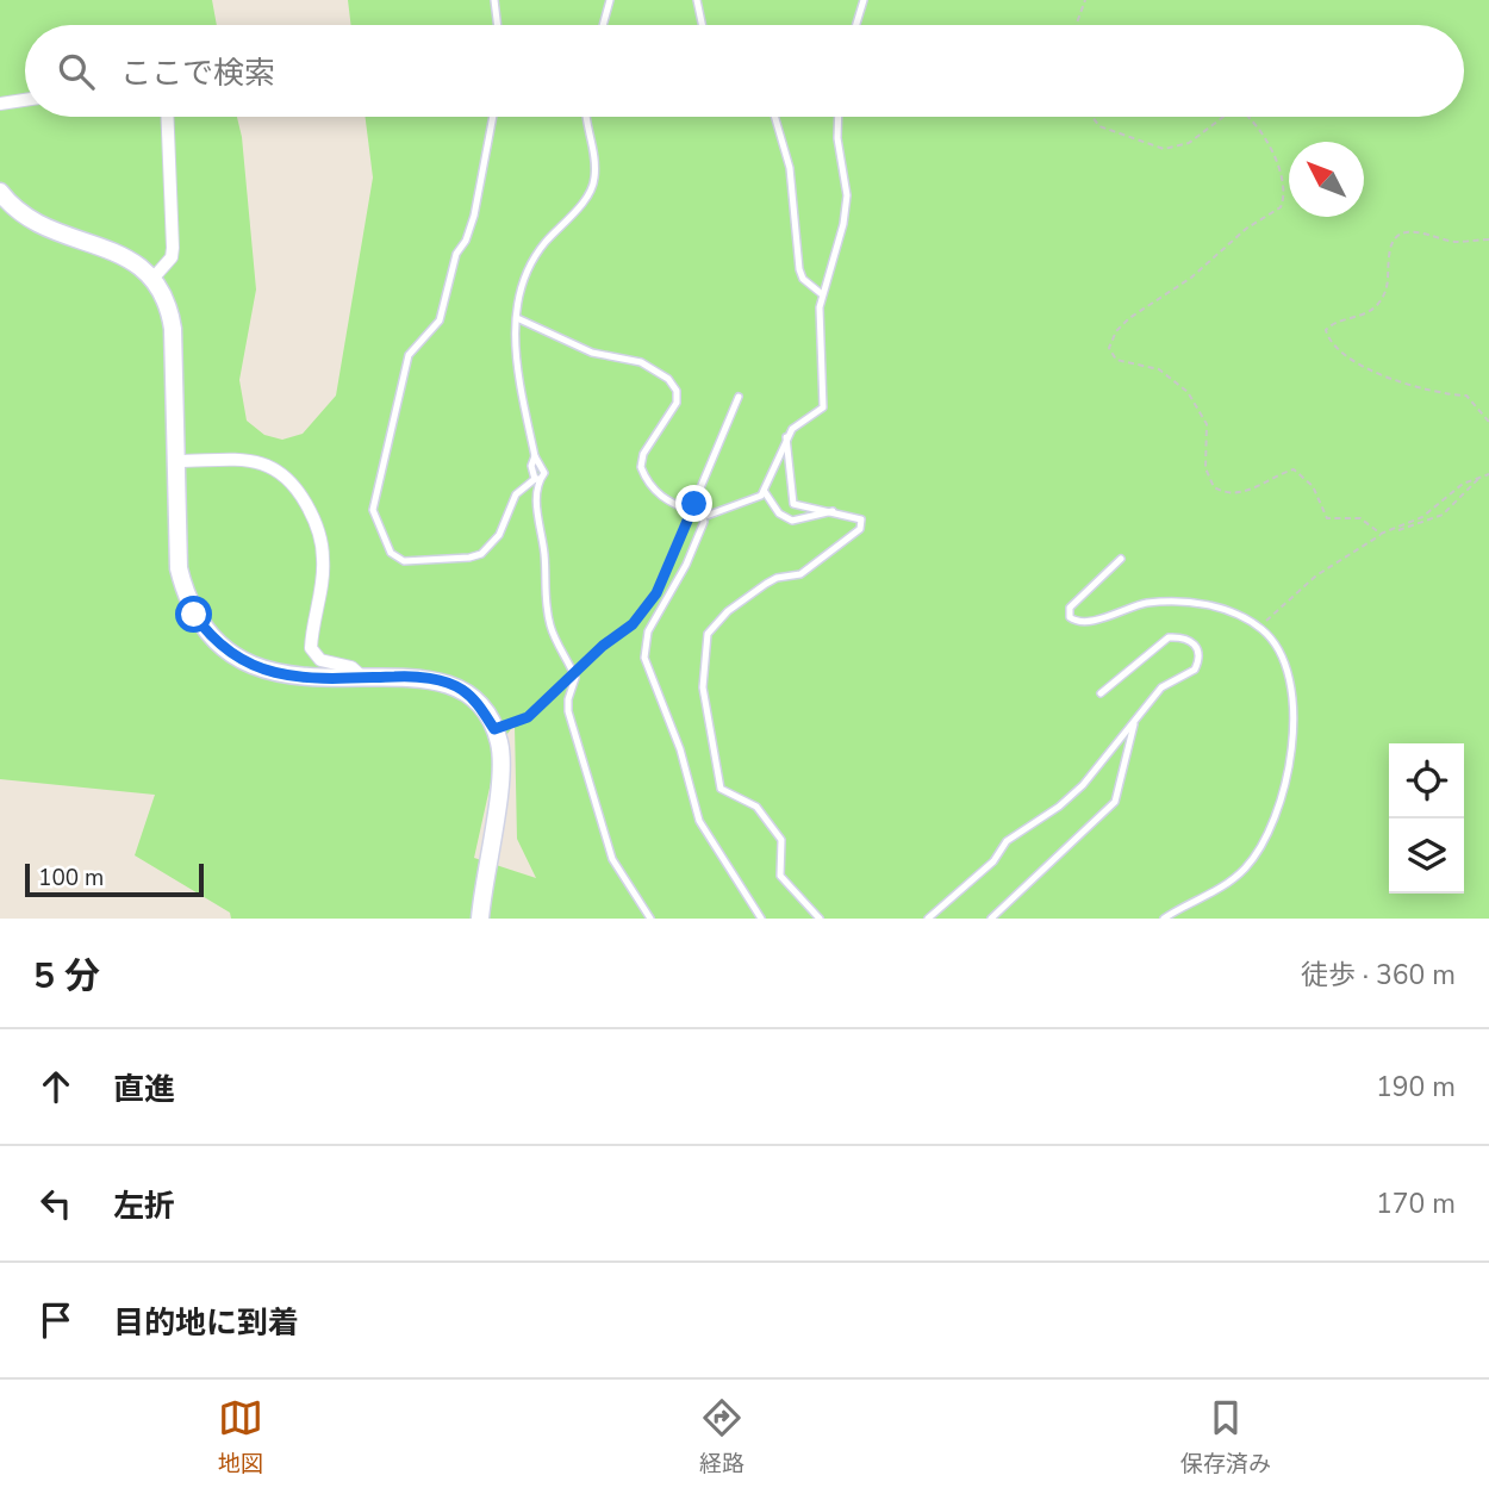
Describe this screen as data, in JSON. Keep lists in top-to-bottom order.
{
  "scale_bar": "100 m",
  "north": "top left",
  "page": {
    "search": "ここで検索",
    "scale": "100 m",
    "heading": ["5 分", "徒歩 · 360 m"],
    "list": [
      ["直進", "190 m"],
      ["左折", "170 m"],
      "目的地に到着"
    ],
    "nav": ["地図", "経路", "保存済み"]
  }
}
